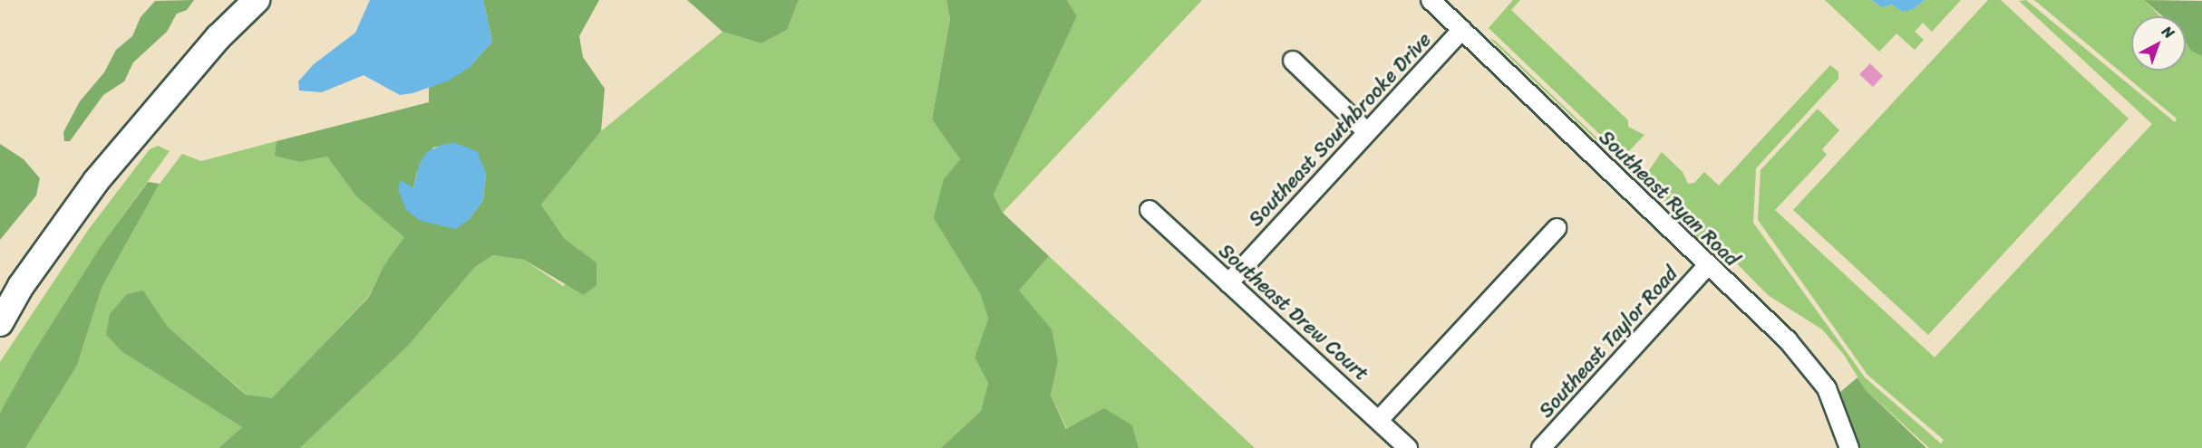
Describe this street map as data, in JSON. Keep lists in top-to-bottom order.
{
  "streets": {
    "street": [
      "Southeast Southbrooke Drive",
      "Southeast Ryan Road",
      "Southeast Drew Court",
      "Southeast Taylor Road"
    ]
  },
  "crossings": [
    ["Southeast Southbrooke Drive", "Southeast Ryan Road"],
    ["Southeast Southbrooke Drive", "Southeast Drew Court"],
    ["Southeast Ryan Road", "Southeast Taylor Road"]
  ],
  "north": "top right"
}
